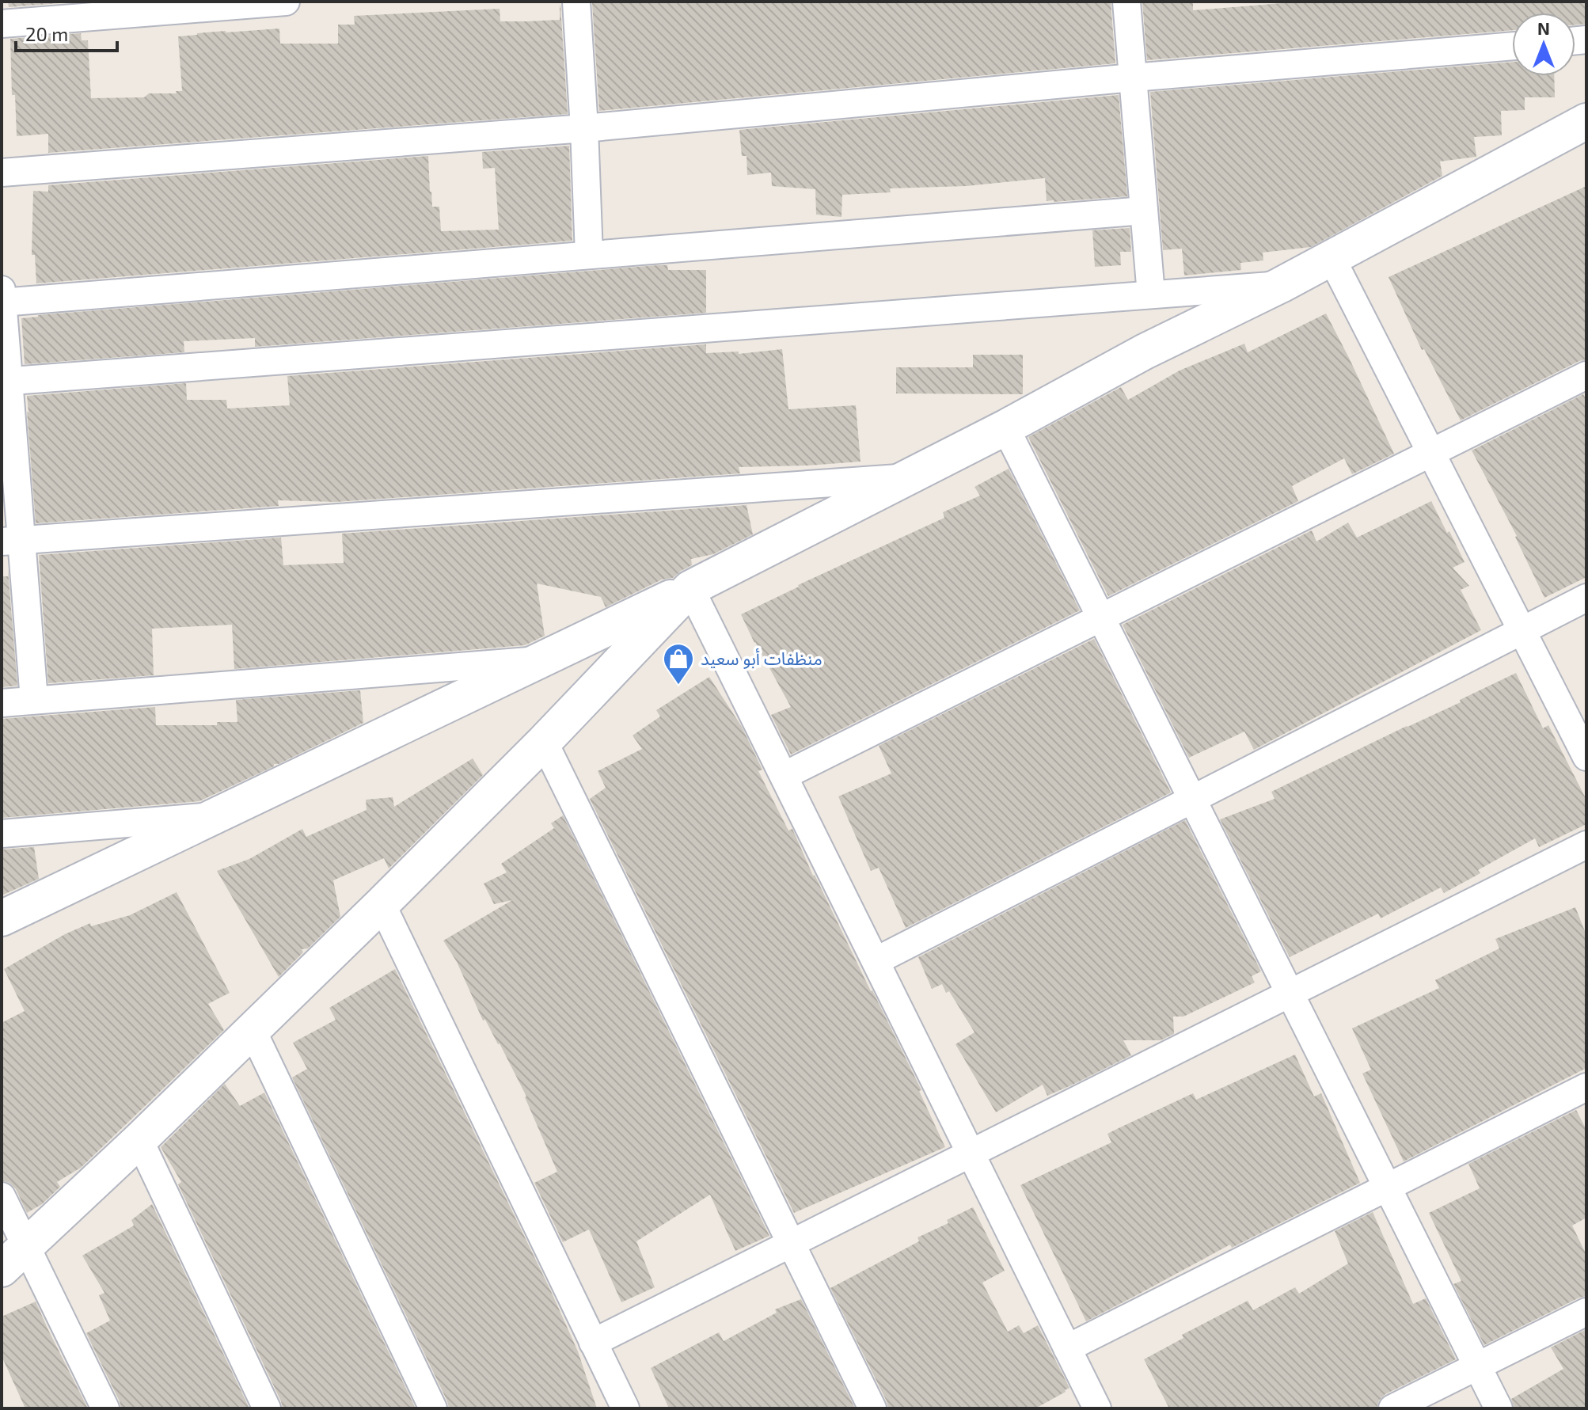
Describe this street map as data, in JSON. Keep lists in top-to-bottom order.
{
  "places": {
    "shop": ["منظفات أبو سعيد"]
  },
  "scale_bar": "20 m",
  "north": "top"
}
